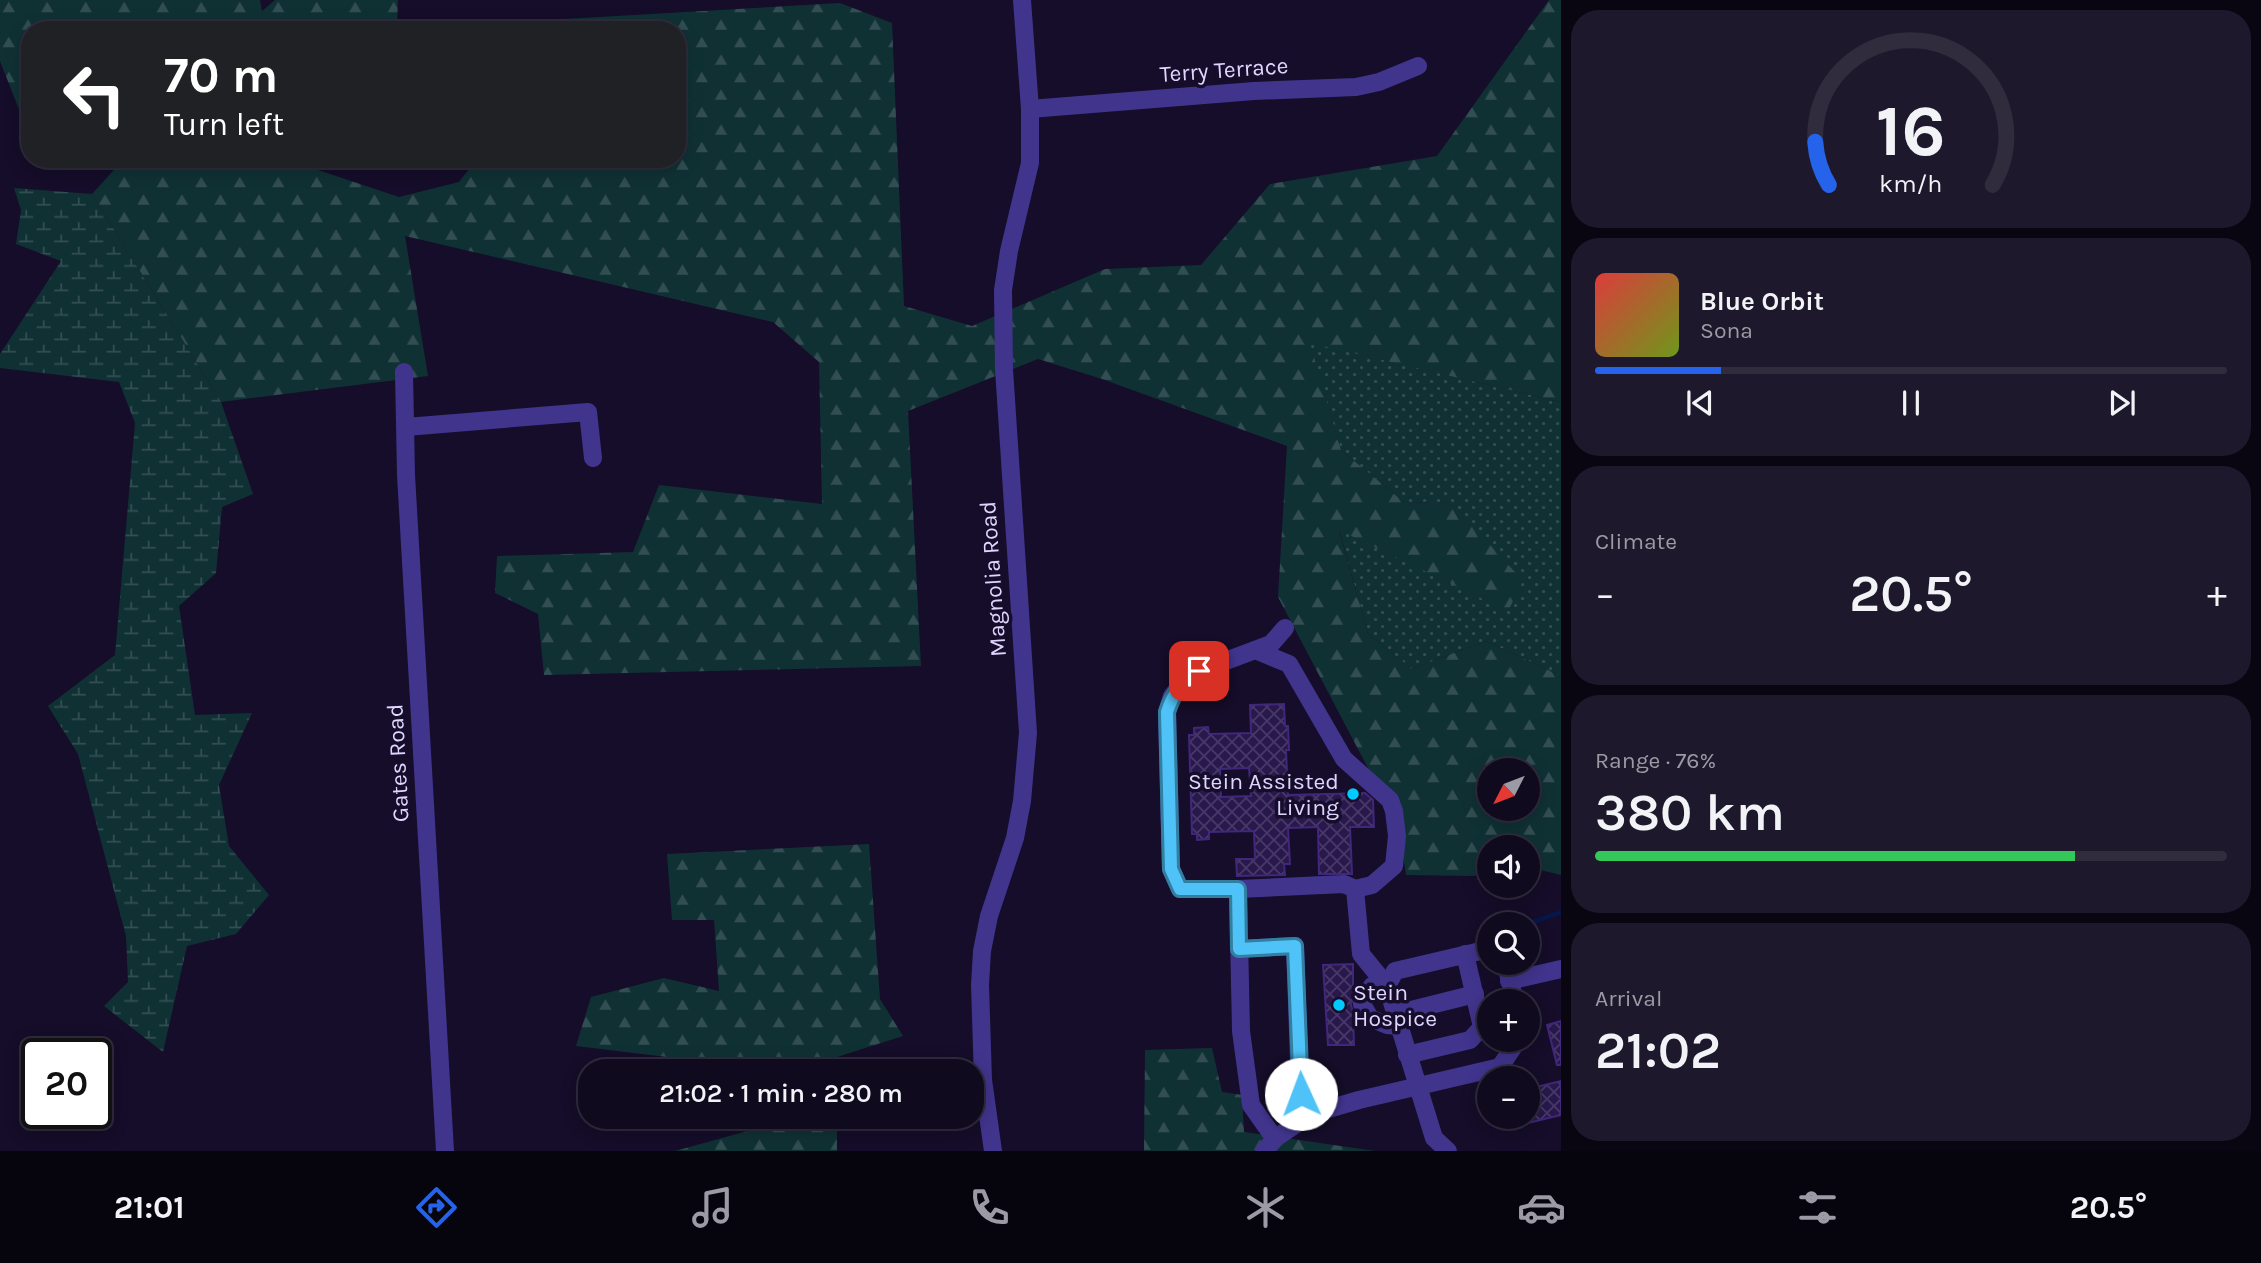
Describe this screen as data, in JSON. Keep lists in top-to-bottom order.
{
  "streets": {
    "street": ["Terry Terrace", "Magnolia Road", "Gates Road"]
  },
  "crossings": [
    ["Terry Terrace", "Magnolia Road"]
  ],
  "places": ["Stein Assisted Living", "Stein Hospice"],
  "north": "bottom left",
  "page": {
    "turn": ["70 m", "Turn left"],
    "song": ["Blue Orbit", "Sona"],
    "tile": [
      "Climate",
      ["Range · 76%", "380 km"],
      ["Arrival", "21:02"]
    ],
    "heat": ["−", "20.5°", "+"],
    "map_buttons": ["+", "−"],
    "limit": "20",
    "trip": "21:02 · 1 min · 280 m",
    "tabs": ["21:01", "20.5°"],
    "gauge": ["16", "km/h"]
  }
}
